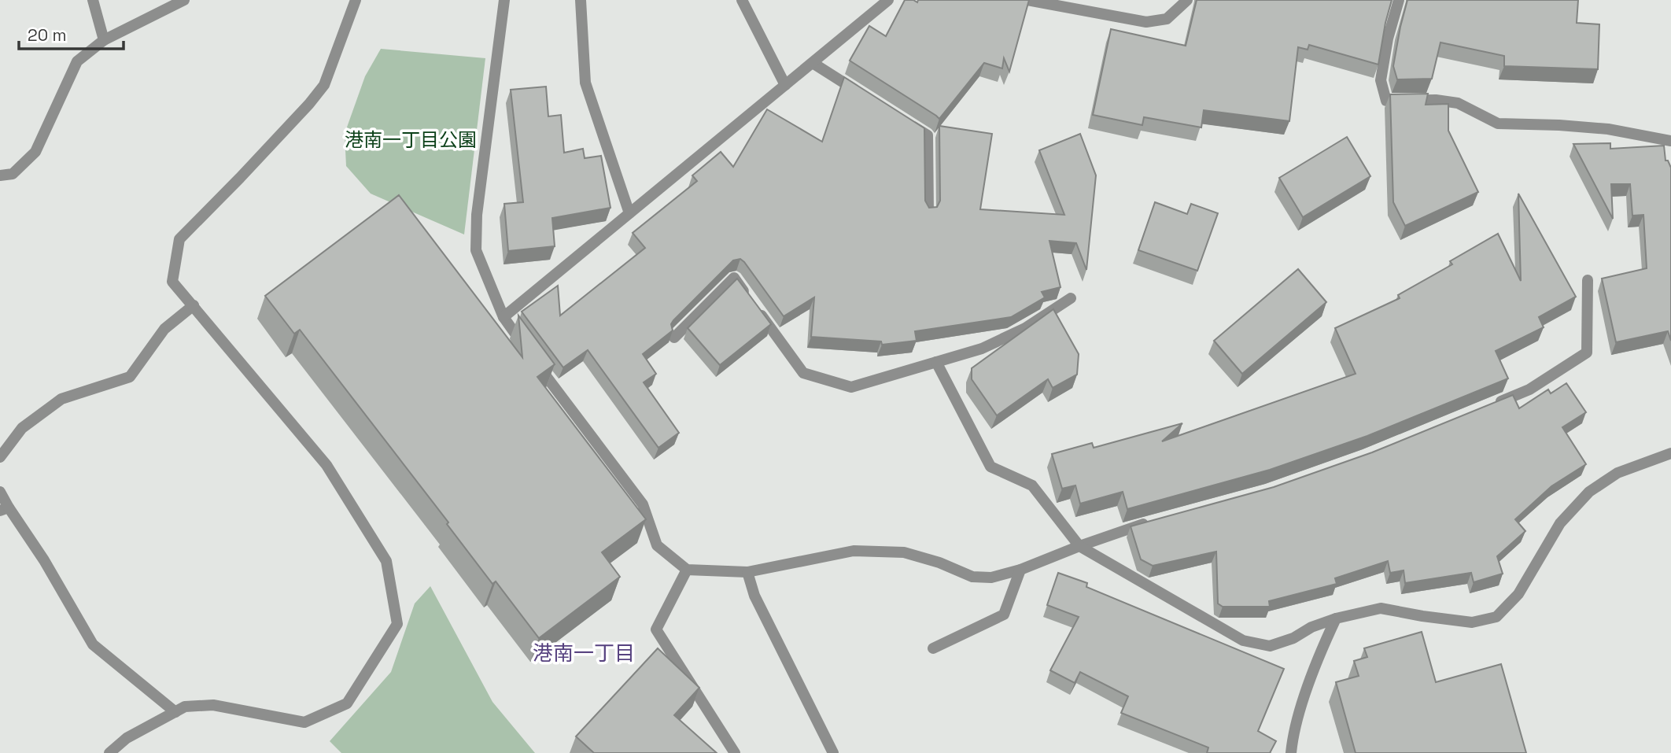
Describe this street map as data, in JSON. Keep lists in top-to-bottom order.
{
  "districts": ["港南一丁目"],
  "parks": ["港南一丁目公園"],
  "scale_bar": "20 m"
}
